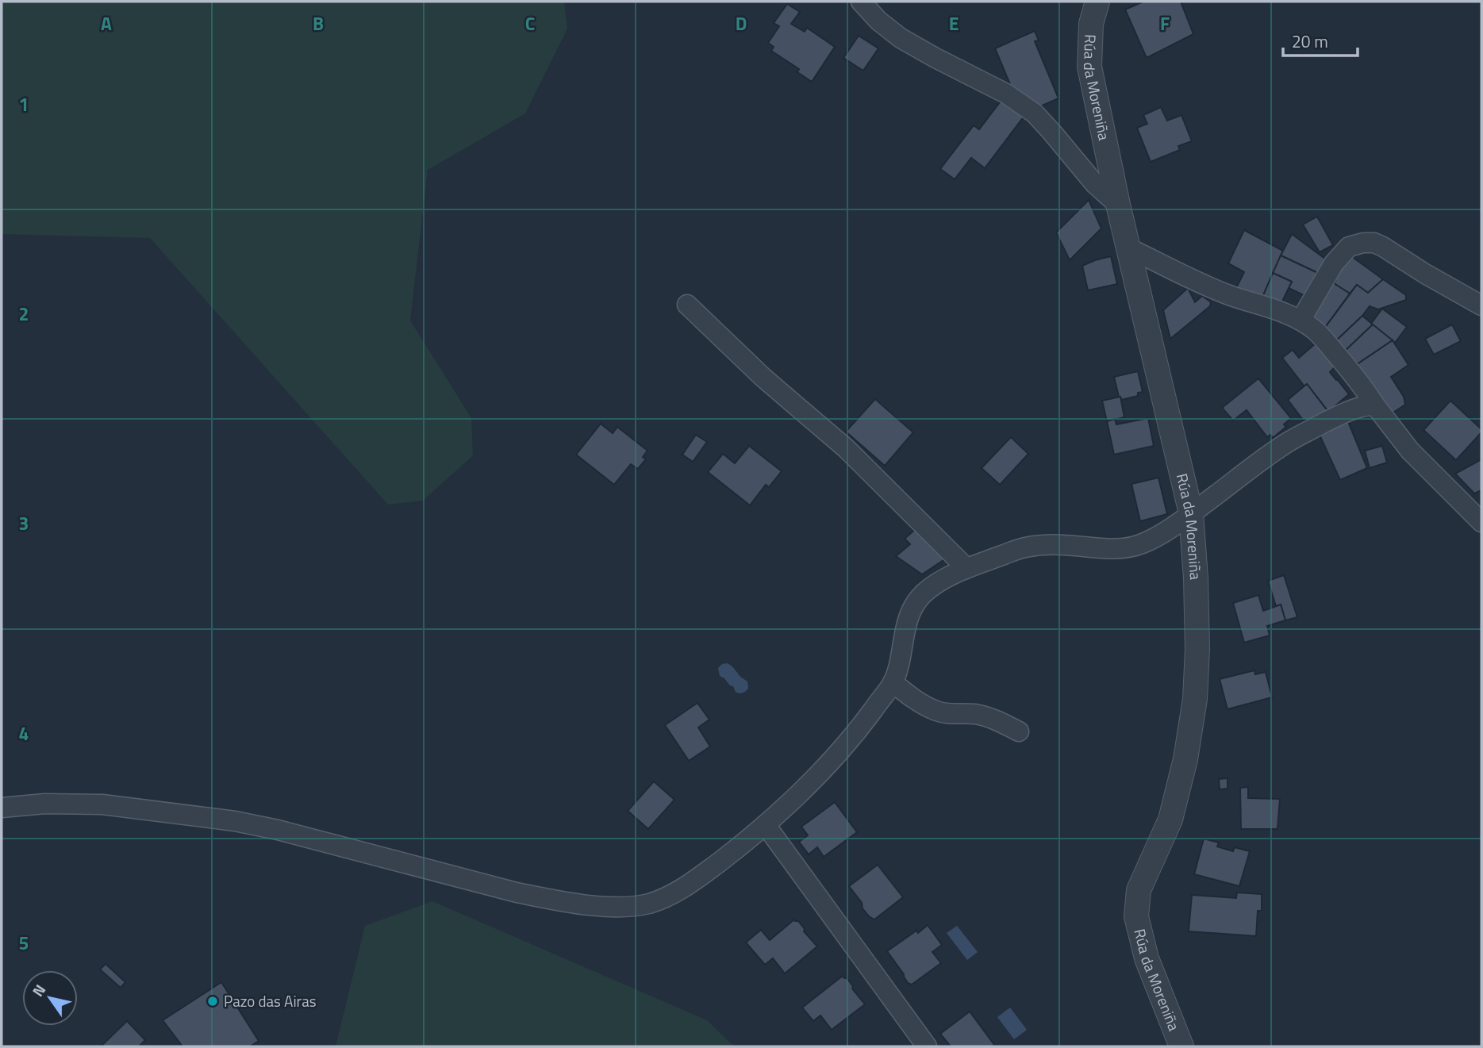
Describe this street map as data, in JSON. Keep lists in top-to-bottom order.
{
  "streets": {
    "street": ["Rúa da Moreniña"]
  },
  "places": ["Pazo das Airas"],
  "scale_bar": "20 m",
  "north": "top left",
  "grid": {
    "columns": [
      "A",
      "B",
      "C",
      "D",
      "E",
      "F"
    ],
    "rows": [
      "1",
      "2",
      "3",
      "4",
      "5"
    ]
  }
}
